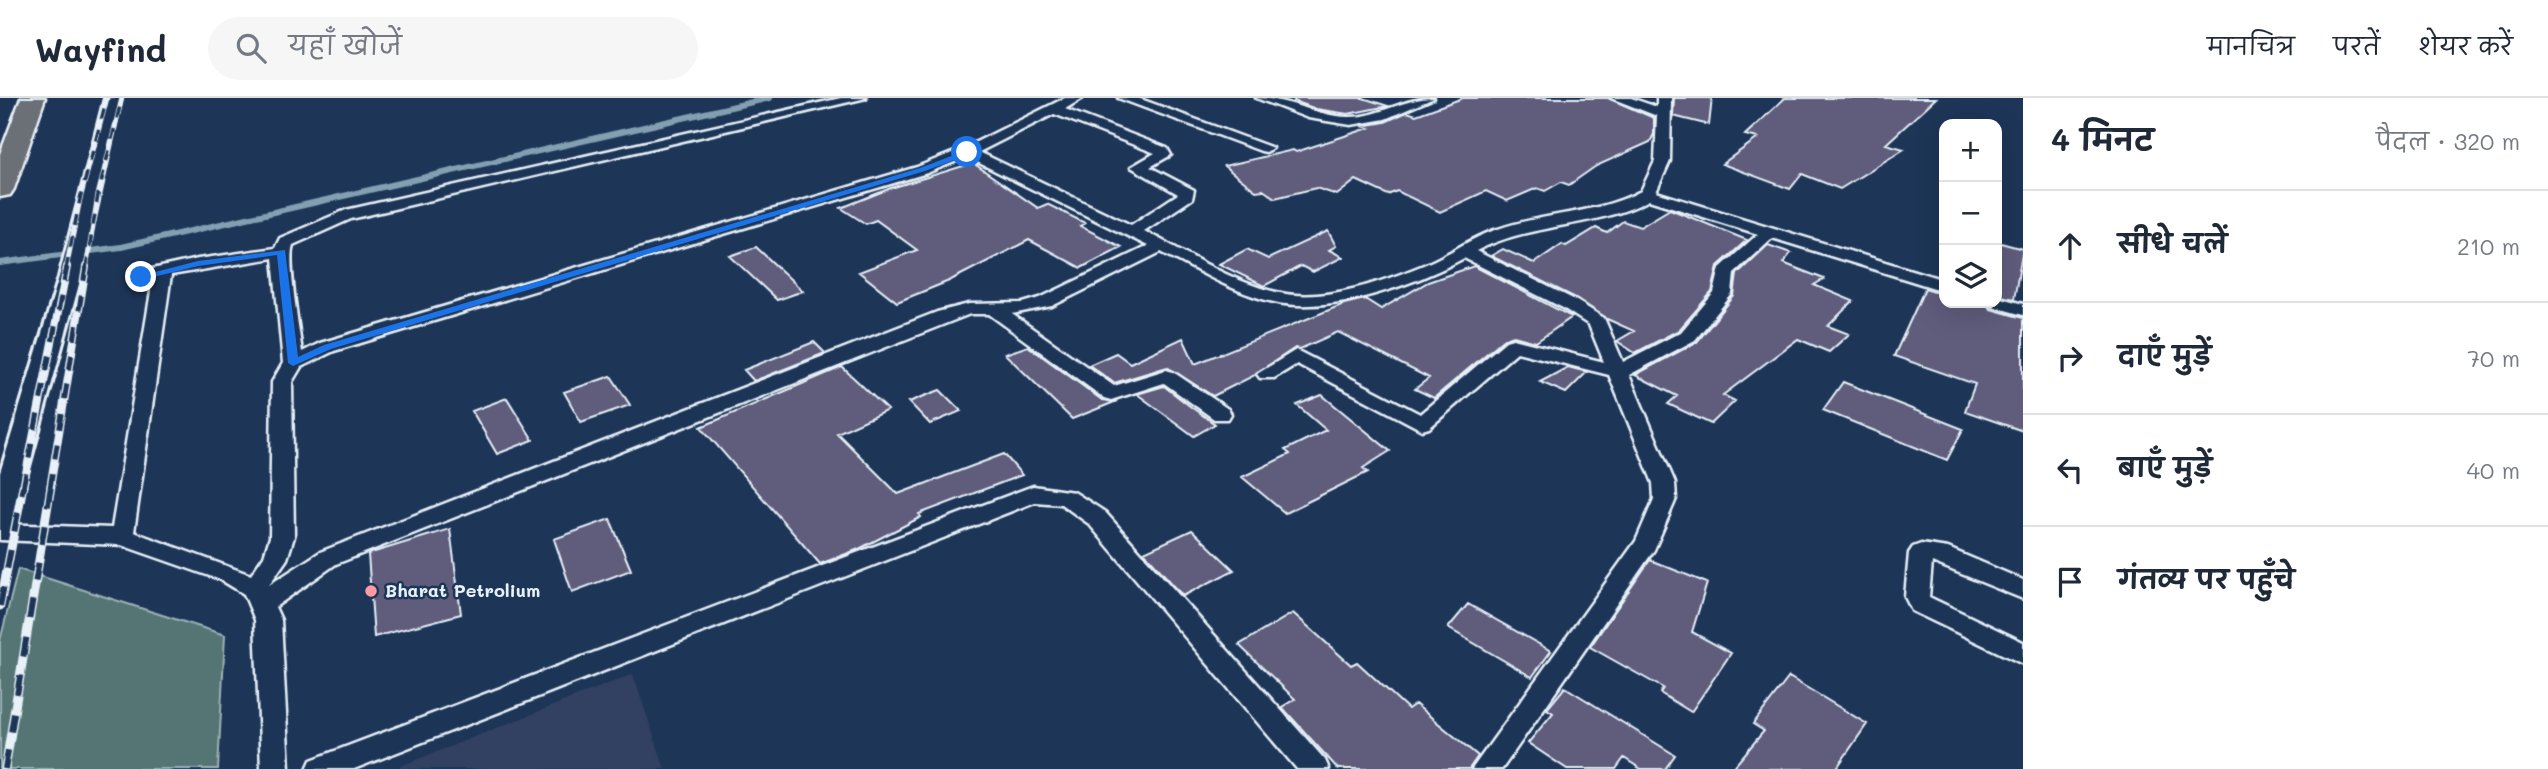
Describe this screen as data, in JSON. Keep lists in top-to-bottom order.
{
  "places": ["Bharat Petrolium"],
  "page": {
    "header": "Wayfind",
    "search": "यहाँ खोजें",
    "nav": ["मानचित्र", "परतें", "शेयर करें"],
    "heading": ["4 मिनट", "पैदल · 320 m"],
    "map_buttons": ["+", "−"],
    "list": [
      ["सीधे चलें", "210 m"],
      ["दाएँ मुड़ें", "70 m"],
      ["बाएँ मुड़ें", "40 m"],
      "गंतव्य पर पहुँचे"
    ]
  }
}
